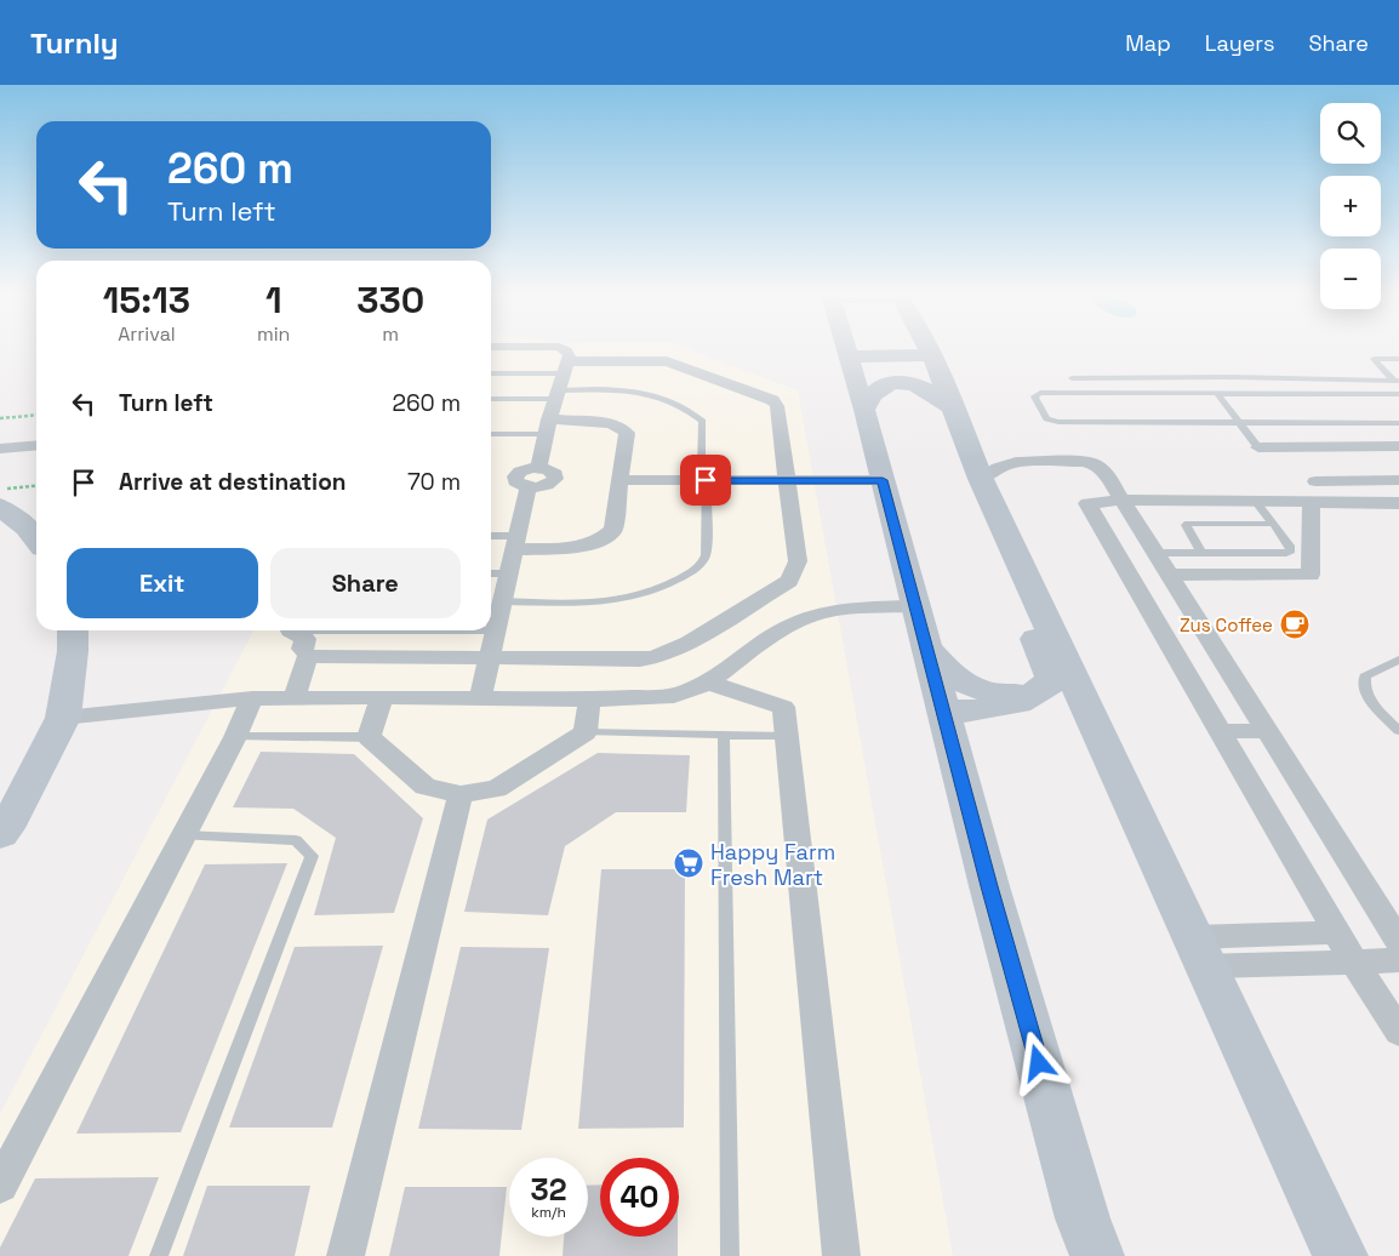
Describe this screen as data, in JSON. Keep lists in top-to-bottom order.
{
  "places": {
    "cafe": ["Zus Coffee"],
    "supermarket": ["Happy Farm Fresh Mart"]
  },
  "page": {
    "header": "Turnly",
    "nav": ["Map", "Layers", "Share"],
    "map_buttons": ["+", "−"],
    "turn": ["260 m", "Turn left"],
    "eta": [
      "15:13",
      "Arrival",
      "1",
      "min",
      "330",
      "m"
    ],
    "list": [
      {
        "name": "Turn left",
        "value": "260 m"
      },
      {
        "name": "Arrive at destination",
        "value": "70 m"
      }
    ],
    "buttons": ["Exit", "Share"],
    "speed": "32 km/h",
    "limit": "40"
  }
}
